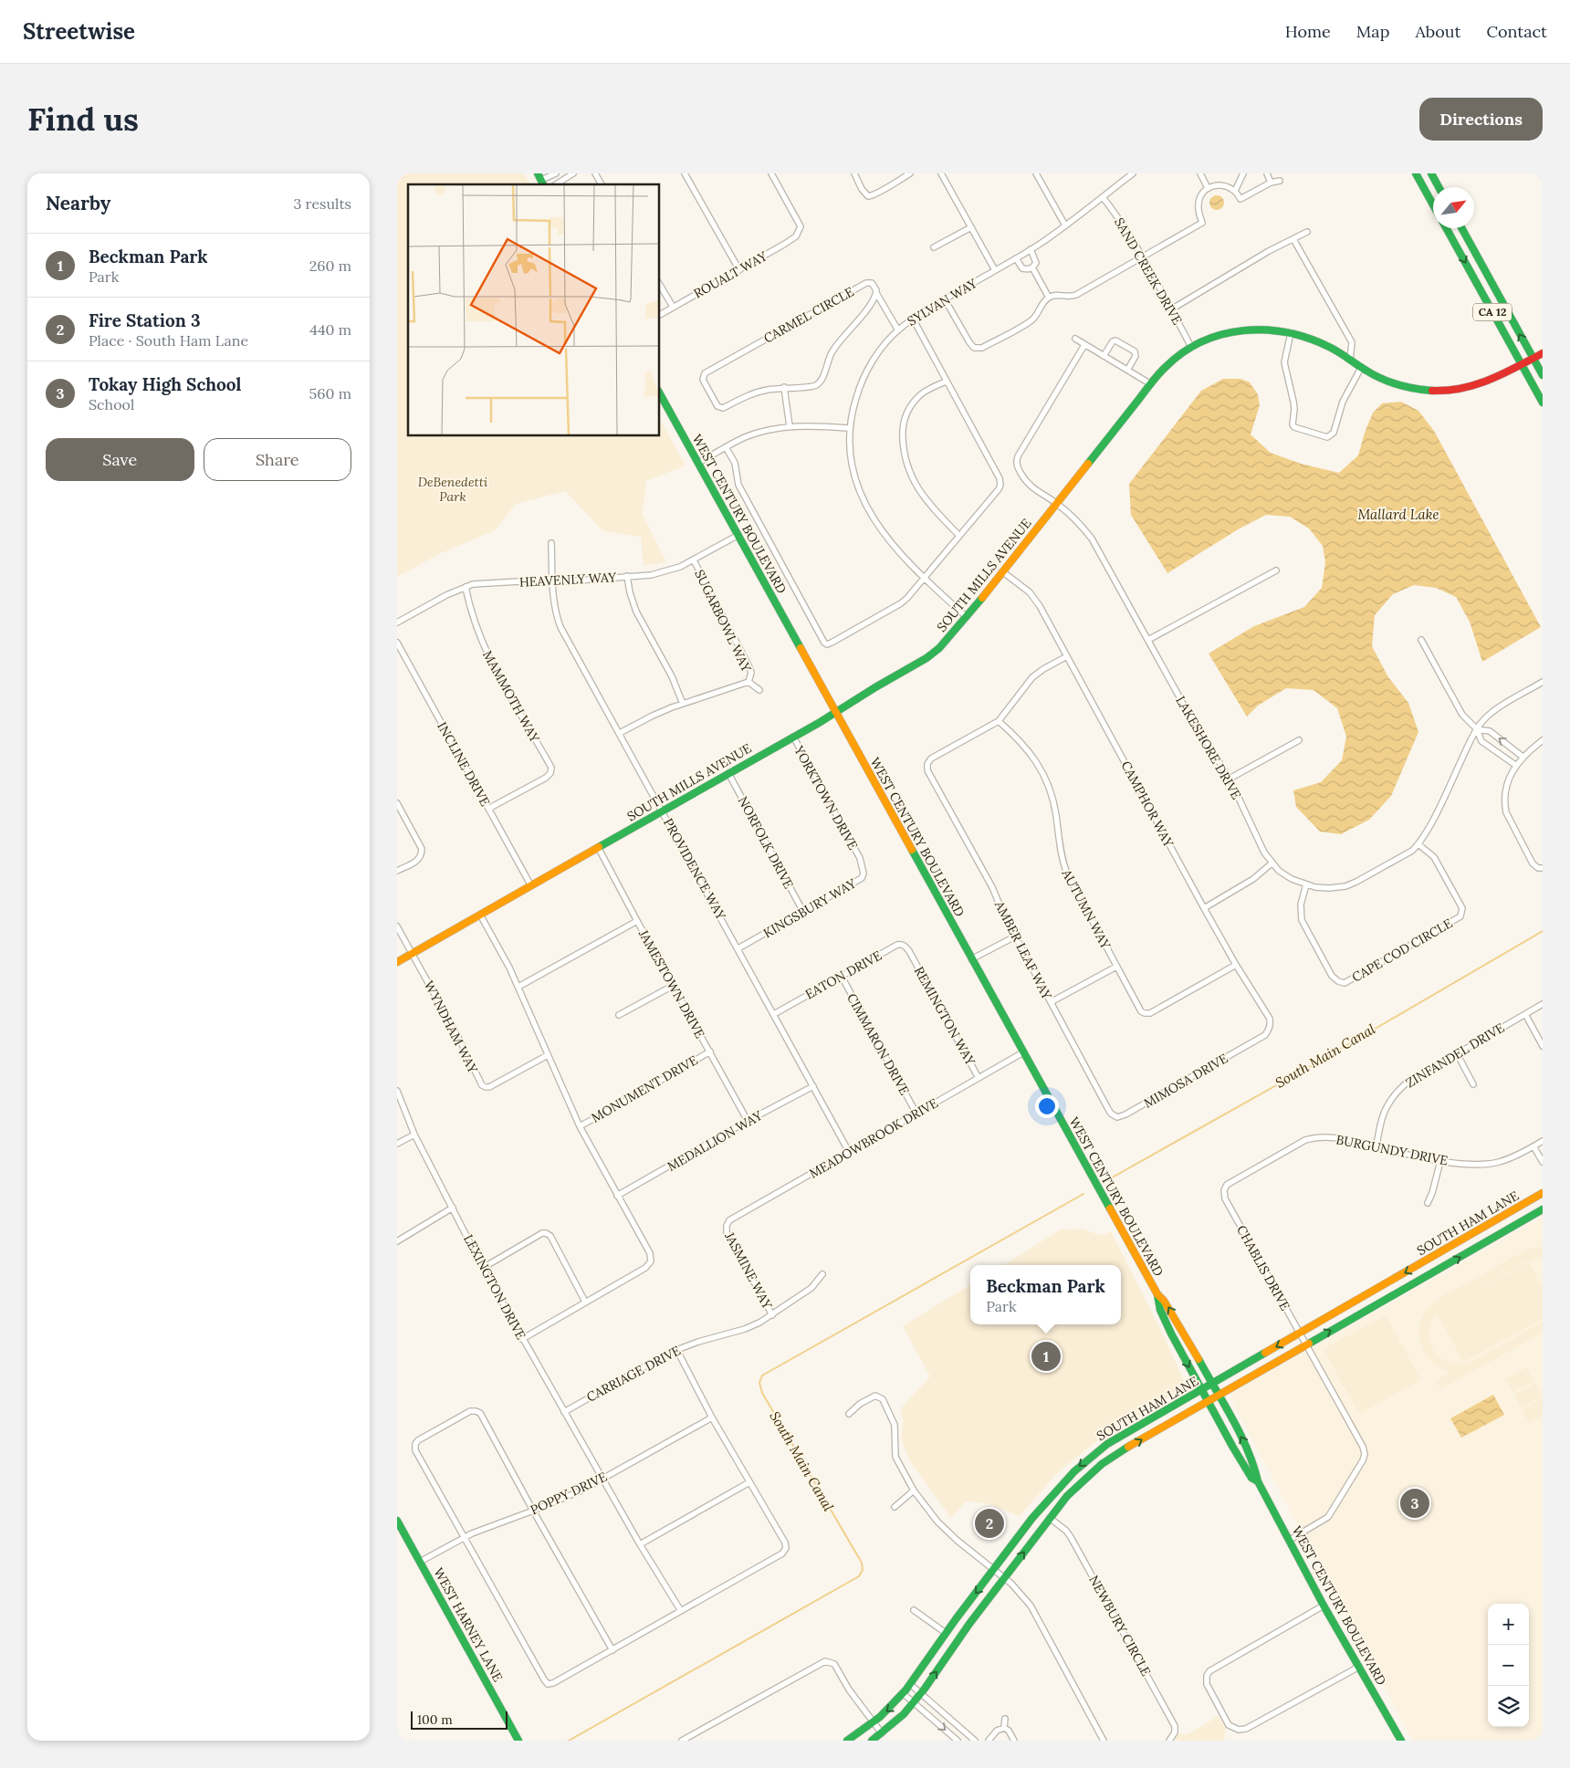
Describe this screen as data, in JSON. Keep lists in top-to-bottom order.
{
  "streets": {
    "street": [
      "SAND CREEK DRIVE",
      "ROUALT WAY",
      "SYLVAN WAY",
      "CA 12",
      "CARMEL CIRCLE",
      "WEST CENTURY BOULEVARD",
      "SOUTH MILLS AVENUE",
      "HEAVENLY WAY",
      "SUGARBOWL WAY",
      "MAMMOTH WAY",
      "LAKESHORE DRIVE",
      "INCLINE DRIVE",
      "YORKTOWN DRIVE",
      "CAMPHOR WAY",
      "NORFOLK DRIVE",
      "PROVIDENCE WAY",
      "KINGSBURY WAY",
      "AUTUMN WAY",
      "AMBER LEAF WAY",
      "CAPE COD CIRCLE",
      "EATON DRIVE",
      "JAMESTOWN DRIVE",
      "REMINGTON WAY",
      "WYNDHAM WAY",
      "CIMMARON DRIVE",
      "ZINFANDEL DRIVE",
      "MIMOSA DRIVE",
      "MONUMENT DRIVE",
      "MEADOWBROOK DRIVE",
      "MEDALLION WAY",
      "BURGUNDY DRIVE",
      "SOUTH HAM LANE",
      "CHABLIS DRIVE",
      "JASMINE WAY",
      "LEXINGTON DRIVE",
      "CARRIAGE DRIVE",
      "POPPY DRIVE",
      "WEST HARNEY LANE",
      "NEWBURY CIRCLE"
    ]
  },
  "crossings": [
    ["SAND CREEK DRIVE", "SYLVAN WAY"],
    ["SAND CREEK DRIVE", "SOUTH MILLS AVENUE"],
    ["SYLVAN WAY", "SOUTH MILLS AVENUE"],
    ["CA 12", "SOUTH MILLS AVENUE"],
    ["WEST CENTURY BOULEVARD", "SOUTH MILLS AVENUE"],
    ["WEST CENTURY BOULEVARD", "HEAVENLY WAY"],
    ["WEST CENTURY BOULEVARD", "MEADOWBROOK DRIVE"],
    ["WEST CENTURY BOULEVARD", "SOUTH HAM LANE"],
    ["WEST CENTURY BOULEVARD", "CHABLIS DRIVE"],
    ["SOUTH MILLS AVENUE", "LAKESHORE DRIVE"],
    ["SOUTH MILLS AVENUE", "INCLINE DRIVE"],
    ["SOUTH MILLS AVENUE", "YORKTOWN DRIVE"],
    ["SOUTH MILLS AVENUE", "CAMPHOR WAY"],
    ["SOUTH MILLS AVENUE", "NORFOLK DRIVE"],
    ["SOUTH MILLS AVENUE", "PROVIDENCE WAY"],
    ["SOUTH MILLS AVENUE", "JAMESTOWN DRIVE"],
    ["SOUTH MILLS AVENUE", "WYNDHAM WAY"],
    ["HEAVENLY WAY", "SUGARBOWL WAY"],
    ["HEAVENLY WAY", "MAMMOTH WAY"],
    ["HEAVENLY WAY", "PROVIDENCE WAY"],
    ["MAMMOTH WAY", "INCLINE DRIVE"],
    ["LAKESHORE DRIVE", "CAPE COD CIRCLE"],
    ["YORKTOWN DRIVE", "KINGSBURY WAY"],
    ["CAMPHOR WAY", "AUTUMN WAY"],
    ["CAMPHOR WAY", "MIMOSA DRIVE"],
    ["NORFOLK DRIVE", "KINGSBURY WAY"],
    ["PROVIDENCE WAY", "KINGSBURY WAY"],
    ["PROVIDENCE WAY", "EATON DRIVE"],
    ["PROVIDENCE WAY", "MEADOWBROOK DRIVE"],
    ["PROVIDENCE WAY", "MEDALLION WAY"],
    ["AUTUMN WAY", "AMBER LEAF WAY"],
    ["AMBER LEAF WAY", "MIMOSA DRIVE"],
    ["EATON DRIVE", "REMINGTON WAY"],
    ["EATON DRIVE", "CIMMARON DRIVE"],
    ["JAMESTOWN DRIVE", "MONUMENT DRIVE"],
    ["JAMESTOWN DRIVE", "MEDALLION WAY"],
    ["REMINGTON WAY", "MEADOWBROOK DRIVE"],
    ["CIMMARON DRIVE", "MEADOWBROOK DRIVE"],
    ["ZINFANDEL DRIVE", "BURGUNDY DRIVE"],
    ["MEADOWBROOK DRIVE", "JASMINE WAY"],
    ["BURGUNDY DRIVE", "CHABLIS DRIVE"],
    ["SOUTH HAM LANE", "CHABLIS DRIVE"],
    ["SOUTH HAM LANE", "NEWBURY CIRCLE"],
    ["JASMINE WAY", "CARRIAGE DRIVE"],
    ["LEXINGTON DRIVE", "CARRIAGE DRIVE"],
    ["LEXINGTON DRIVE", "POPPY DRIVE"],
    ["POPPY DRIVE", "WEST HARNEY LANE"]
  ],
  "water": ["Mallard Lake", "South Main Canal"],
  "parks": ["DeBenedetti Park"],
  "scale_bar": "100 m",
  "north": "top right",
  "page": {
    "header": "Streetwise",
    "nav": [
      "Home",
      "Map",
      "About",
      "Contact"
    ],
    "buttons": [
      "Directions",
      ["Save", "Share"]
    ],
    "title": "Find us",
    "heading": ["Nearby", "3 results"],
    "list": [
      {
        "mark": "1",
        "name": "Beckman Park",
        "note": "Park",
        "value": "260 m"
      },
      {
        "mark": "2",
        "name": "Fire Station 3",
        "note": "Place · South Ham Lane",
        "value": "440 m"
      },
      {
        "mark": "3",
        "name": "Tokay High School",
        "note": "School",
        "value": "560 m"
      }
    ],
    "popup": ["Beckman Park", "Park"],
    "pins": ["1", "3", "2"],
    "map_buttons": ["+", "−"],
    "scale": "100 m"
  }
}
